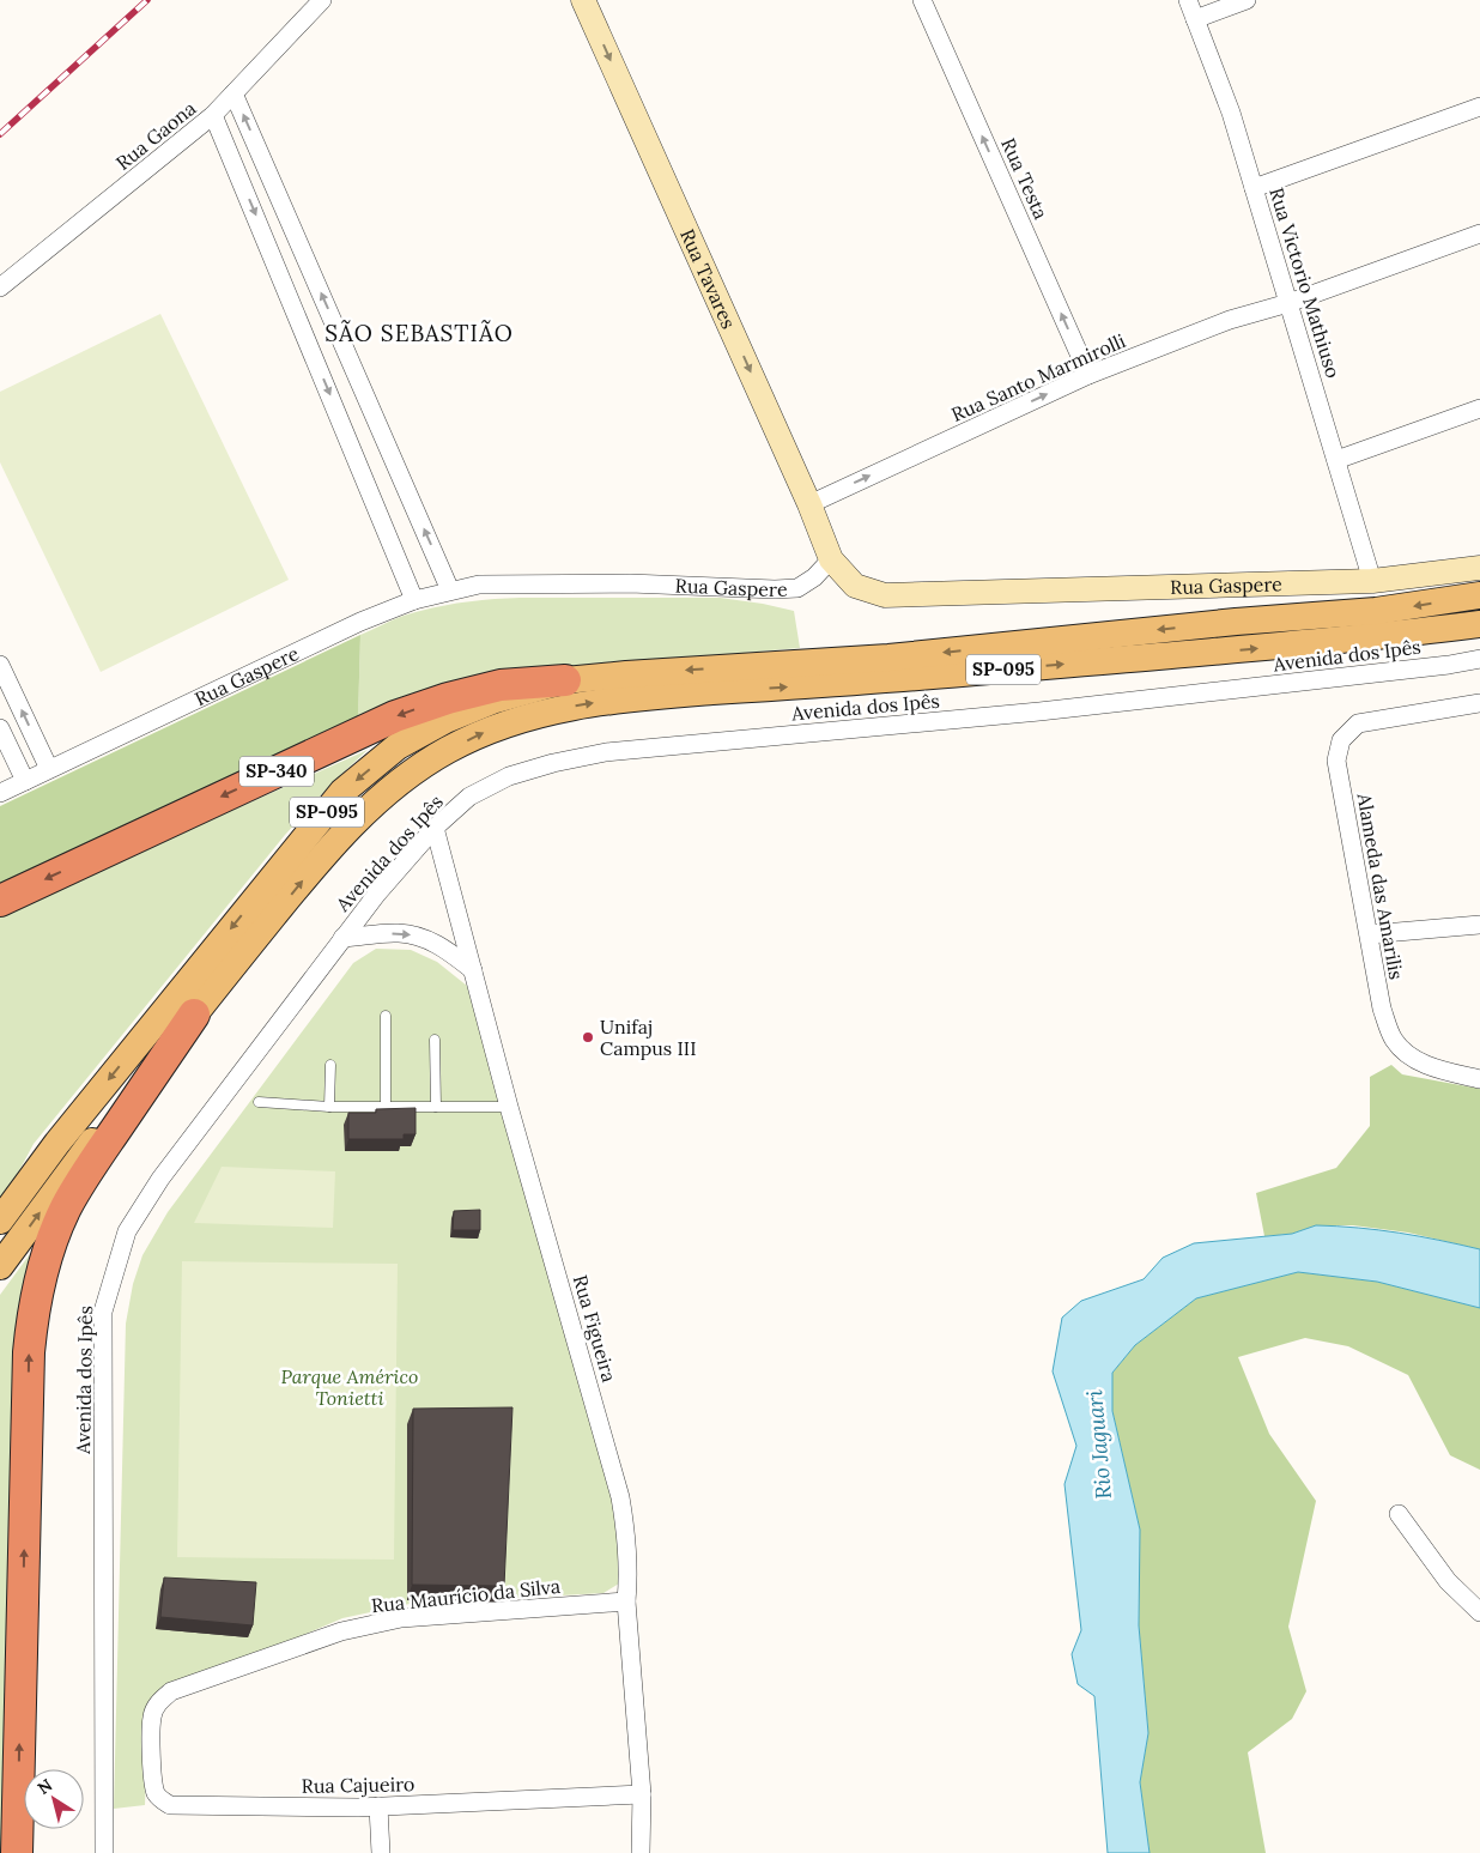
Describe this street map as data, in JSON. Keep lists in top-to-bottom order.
{
  "streets": {
    "highway": ["SP-340"],
    "main road": ["SP-095"],
    "street": [
      "Rua Gaona",
      "Rua Testa",
      "Rua Tavares",
      "Rua Victorio Mathiuso",
      "Rua Santo Marmirolli",
      "Rua Gaspere",
      "Avenida dos Ipês",
      "Alameda das Amarilis",
      "Rua Figueira",
      "Rua Maurício da Silva",
      "Rua Cajueiro"
    ]
  },
  "crossings": [
    ["Rua Testa", "Rua Santo Marmirolli"],
    ["Rua Tavares", "Rua Santo Marmirolli"],
    ["Rua Tavares", "Rua Gaspere"],
    ["Rua Victorio Mathiuso", "Rua Santo Marmirolli"],
    ["Rua Victorio Mathiuso", "Rua Gaspere"],
    ["Avenida dos Ipês", "Rua Figueira"],
    ["SP-095", "SP-340"],
    ["Rua Figueira", "Rua Maurício da Silva"],
    ["Rua Figueira", "Rua Cajueiro"],
    ["Rua Maurício da Silva", "Rua Cajueiro"]
  ],
  "one_way": ["Rua Testa", "Rua Tavares", "Rua Santo Marmirolli"],
  "districts": ["SÃO SEBASTIÃO"],
  "water": ["Rio Jaguari"],
  "parks": ["Parque Américo Tonietti"],
  "places": ["Unifaj Campus III"],
  "north": "top left"
}
